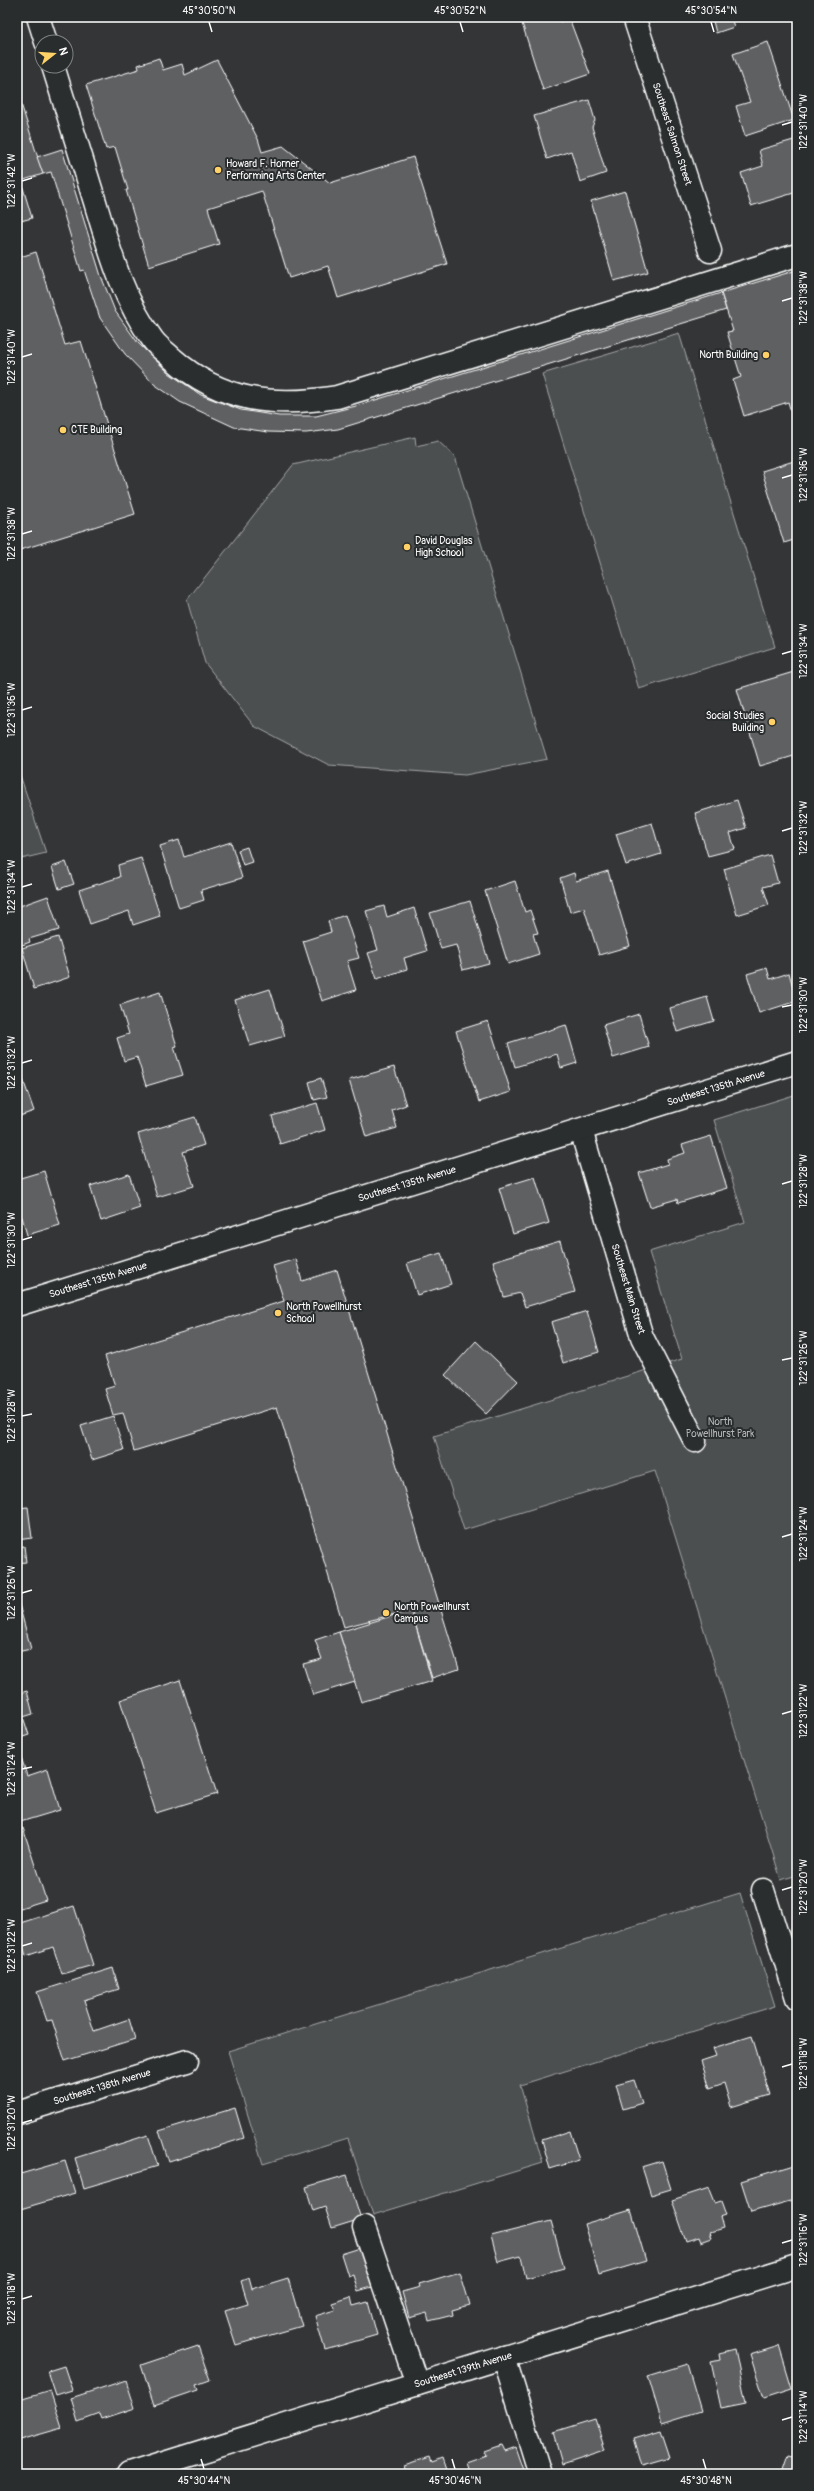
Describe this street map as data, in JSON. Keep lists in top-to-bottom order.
{
  "streets": {
    "street": [
      "Southeast Salmon Street",
      "Southeast 135th Avenue",
      "Southeast Main Street",
      "Southeast 138th Avenue",
      "Southeast 139th Avenue"
    ]
  },
  "crossings": [
    ["Southeast 135th Avenue", "Southeast Main Street"]
  ],
  "parks": ["North Powellhurst Park"],
  "places": [
    "Howard F. Horner Performing Arts Center",
    "North Building",
    "CTE Building",
    "David Douglas High School",
    "Social Studies Building",
    "North Powellhurst School",
    "North Powellhurst Campus"
  ],
  "north": "right",
  "coordinates": [
    "45°30'50\"N",
    "45°30'52\"N",
    "45°30'54\"N",
    "122°31'40\"W",
    "122°31'42\"W",
    "122°31'38\"W",
    "122°31'36\"W",
    "122°31'34\"W",
    "122°31'32\"W",
    "122°31'30\"W",
    "122°31'28\"W",
    "122°31'26\"W",
    "122°31'24\"W",
    "122°31'22\"W",
    "122°31'20\"W",
    "122°31'18\"W",
    "122°31'16\"W",
    "122°31'14\"W",
    "45°30'44\"N",
    "45°30'46\"N",
    "45°30'48\"N"
  ]
}
